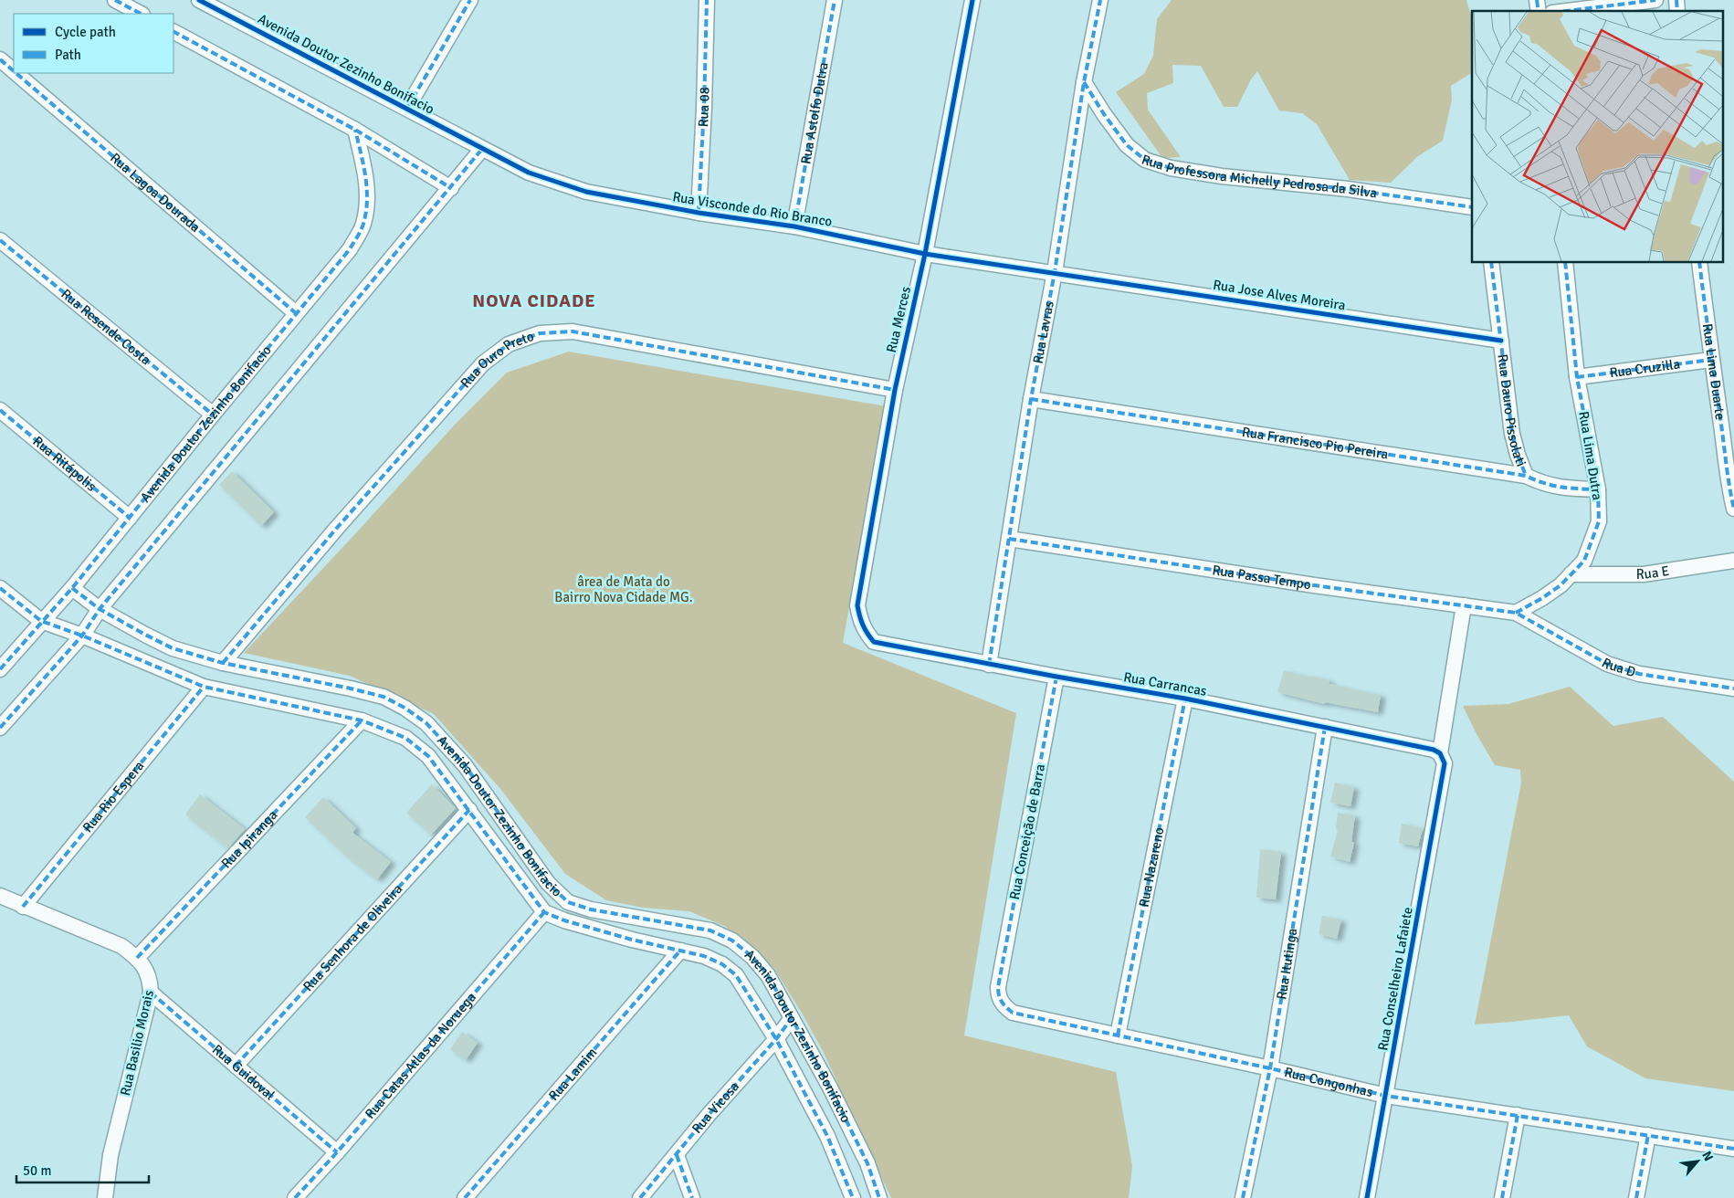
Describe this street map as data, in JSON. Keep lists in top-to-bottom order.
{
  "streets": {
    "street": [
      "Avenida Doutor Zezinho Bonifacio",
      "Rua 08",
      "Rua Astolfo Dutra",
      "Rua Professora Michelly Pedrosa da Silva",
      "Rua Lagoa Dourada",
      "Rua Visconde do Rio Branco",
      "Rua Jose Alves Moreira",
      "Rua Merces",
      "Rua Resende Costa",
      "Rua Lavras",
      "Rua Ouro Preto",
      "Rua Cruzilla",
      "Rua Lima Duarte",
      "Rua Dauro Pissolati",
      "Rua Francisco Pio Pereira",
      "Rua Lima Dutra",
      "Rua Ritápolis",
      "Rua E",
      "Rua Passa Tempo",
      "Rua D",
      "Rua Carrancas",
      "Rua Rio Espera",
      "Rua Conceição de Barra",
      "Rua Ipiranga",
      "Rua Nazareno",
      "Rua Senhora de Oliveira",
      "Rua Itutinga",
      "Rua Conselheiro Lafaiete",
      "Rua Basilio Morais",
      "Rua Catas Atlas da Noruega",
      "Rua Guidoval",
      "Rua Lamim",
      "Rua Congonhas",
      "Rua Vicosa"
    ]
  },
  "crossings": [
    ["Avenida Doutor Zezinho Bonifacio", "Rua Lagoa Dourada"],
    ["Avenida Doutor Zezinho Bonifacio", "Rua Visconde do Rio Branco"],
    ["Avenida Doutor Zezinho Bonifacio", "Rua Resende Costa"],
    ["Avenida Doutor Zezinho Bonifacio", "Rua Ouro Preto"],
    ["Avenida Doutor Zezinho Bonifacio", "Rua Ritápolis"],
    ["Avenida Doutor Zezinho Bonifacio", "Rua Rio Espera"],
    ["Avenida Doutor Zezinho Bonifacio", "Rua Ipiranga"],
    ["Avenida Doutor Zezinho Bonifacio", "Rua Senhora de Oliveira"],
    ["Avenida Doutor Zezinho Bonifacio", "Rua Catas Atlas da Noruega"],
    ["Avenida Doutor Zezinho Bonifacio", "Rua Lamim"],
    ["Avenida Doutor Zezinho Bonifacio", "Rua Vicosa"],
    ["Rua 08", "Rua Visconde do Rio Branco"],
    ["Rua Astolfo Dutra", "Rua Visconde do Rio Branco"],
    ["Rua Professora Michelly Pedrosa da Silva", "Rua Lavras"],
    ["Rua Visconde do Rio Branco", "Rua Jose Alves Moreira"],
    ["Rua Visconde do Rio Branco", "Rua Merces"],
    ["Rua Visconde do Rio Branco", "Rua Lavras"],
    ["Rua Jose Alves Moreira", "Rua Lavras"],
    ["Rua Jose Alves Moreira", "Rua Dauro Pissolati"],
    ["Rua Merces", "Rua Ouro Preto"],
    ["Rua Merces", "Rua Carrancas"],
    ["Rua Lavras", "Rua Francisco Pio Pereira"],
    ["Rua Lavras", "Rua Passa Tempo"],
    ["Rua Lavras", "Rua Carrancas"],
    ["Rua Cruzilla", "Rua Lima Duarte"],
    ["Rua Cruzilla", "Rua Lima Dutra"],
    ["Rua Dauro Pissolati", "Rua Francisco Pio Pereira"],
    ["Rua Francisco Pio Pereira", "Rua Lima Dutra"],
    ["Rua Lima Dutra", "Rua E"],
    ["Rua Lima Dutra", "Rua Passa Tempo"],
    ["Rua Lima Dutra", "Rua D"],
    ["Rua Passa Tempo", "Rua D"],
    ["Rua Passa Tempo", "Rua Conselheiro Lafaiete"],
    ["Rua Carrancas", "Rua Conceição de Barra"],
    ["Rua Carrancas", "Rua Nazareno"],
    ["Rua Carrancas", "Rua Itutinga"],
    ["Rua Carrancas", "Rua Conselheiro Lafaiete"],
    ["Rua Rio Espera", "Rua Basilio Morais"],
    ["Rua Conceição de Barra", "Rua Congonhas"],
    ["Rua Ipiranga", "Rua Basilio Morais"],
    ["Rua Nazareno", "Rua Congonhas"],
    ["Rua Senhora de Oliveira", "Rua Guidoval"],
    ["Rua Itutinga", "Rua Congonhas"],
    ["Rua Conselheiro Lafaiete", "Rua Congonhas"],
    ["Rua Basilio Morais", "Rua Guidoval"],
    ["Rua Catas Atlas da Noruega", "Rua Guidoval"]
  ],
  "districts": ["NOVA CIDADE"],
  "parks": ["ârea de Mata do Bairro Nova Cidade MG."],
  "legend": ["Cycle path", "Path"],
  "scale_bar": "50 m",
  "north": "top right"
}
